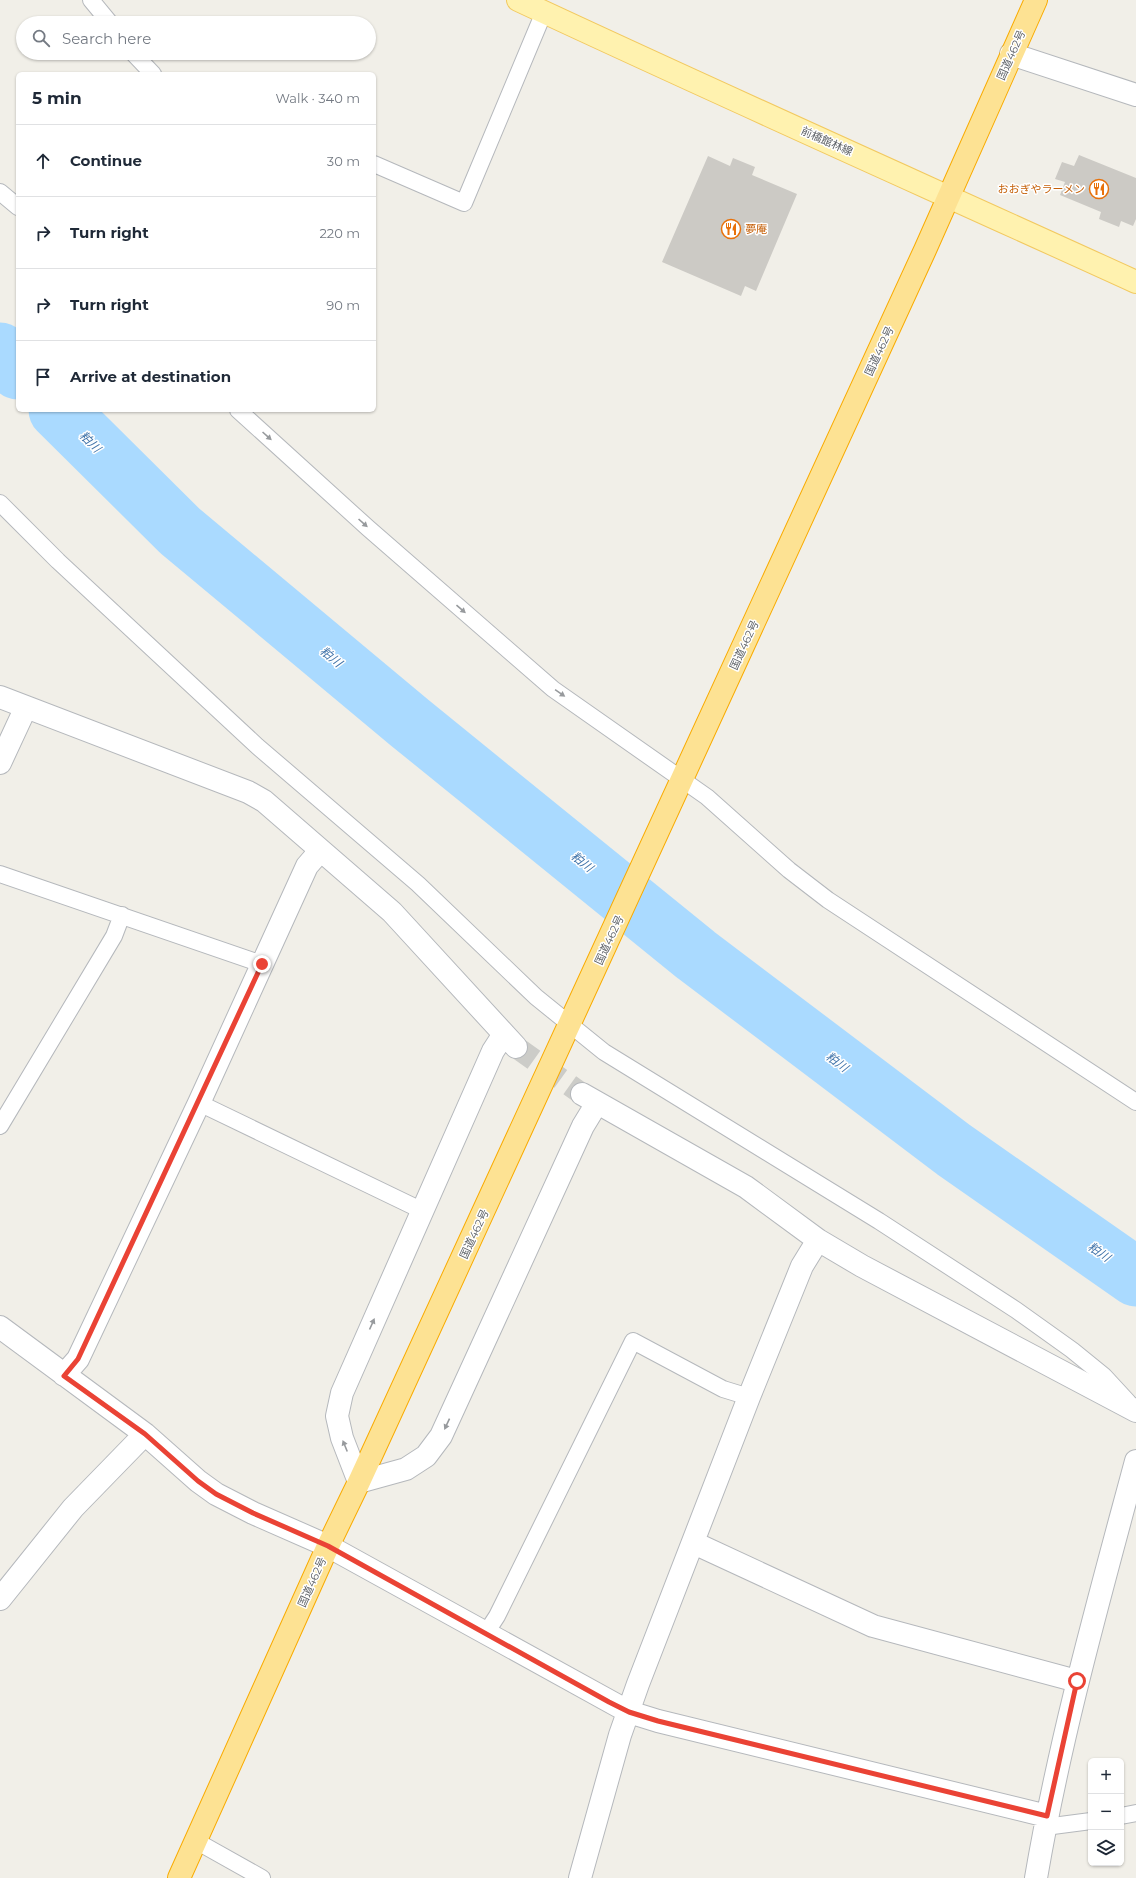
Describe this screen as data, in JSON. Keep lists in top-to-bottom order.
{
  "streets": {
    "highway": ["国道462号"],
    "main road": ["前橋館林線"]
  },
  "crossings": [
    ["国道462号", "前橋館林線"]
  ],
  "water": ["粕川"],
  "places": {
    "restaurant": ["おおぎやラーメン", "夢庵"]
  },
  "page": {
    "search": "Search here",
    "heading": ["5 min", "Walk · 340 m"],
    "list": [
      ["Continue", "30 m"],
      ["Turn right", "220 m"],
      ["Turn right", "90 m"],
      "Arrive at destination"
    ],
    "map_buttons": ["+", "−"]
  }
}
